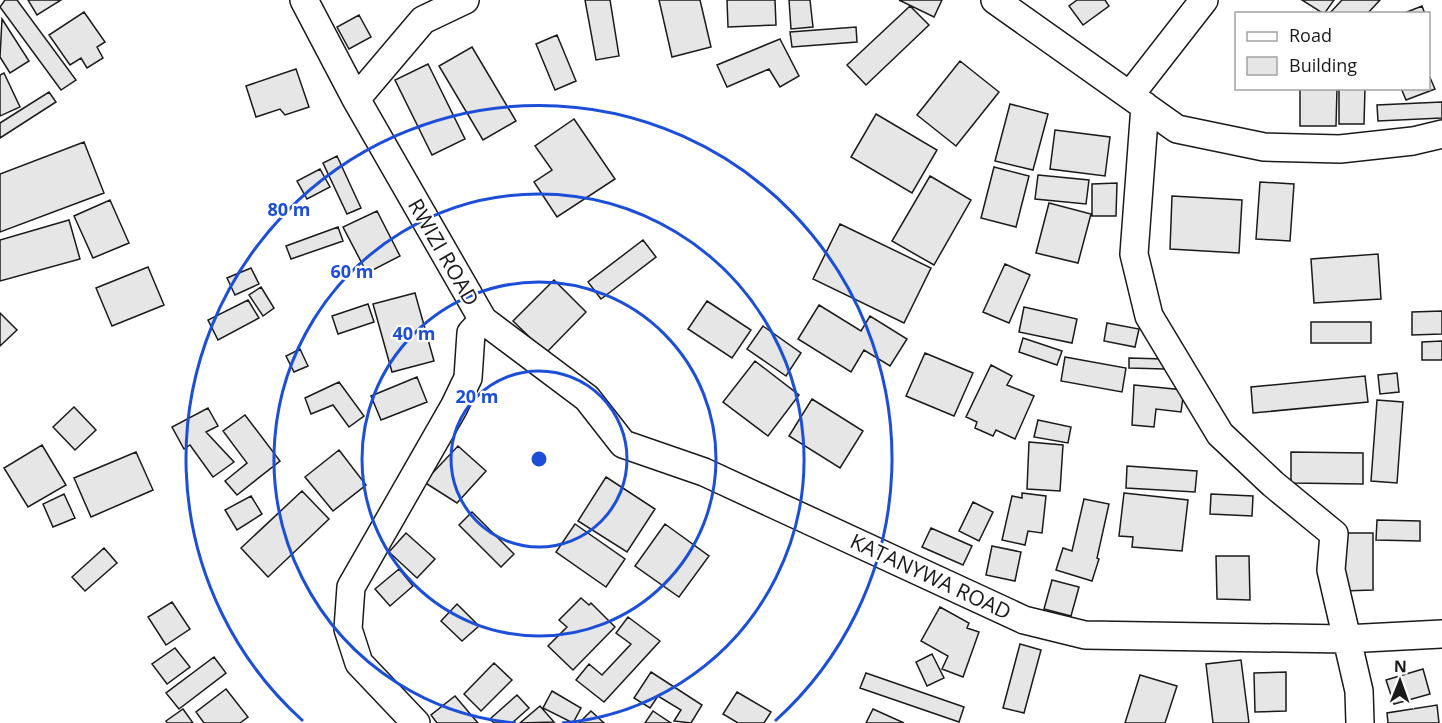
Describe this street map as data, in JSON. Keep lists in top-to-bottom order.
{
  "streets": {
    "street": ["RWIZI ROAD", "KATANYWA ROAD"]
  },
  "crossings": [
    ["RWIZI ROAD", "KATANYWA ROAD"]
  ],
  "legend": ["Road", "Building"],
  "north": "top",
  "rings": [
    "80 m",
    "60 m",
    "40 m",
    "20 m"
  ]
}
